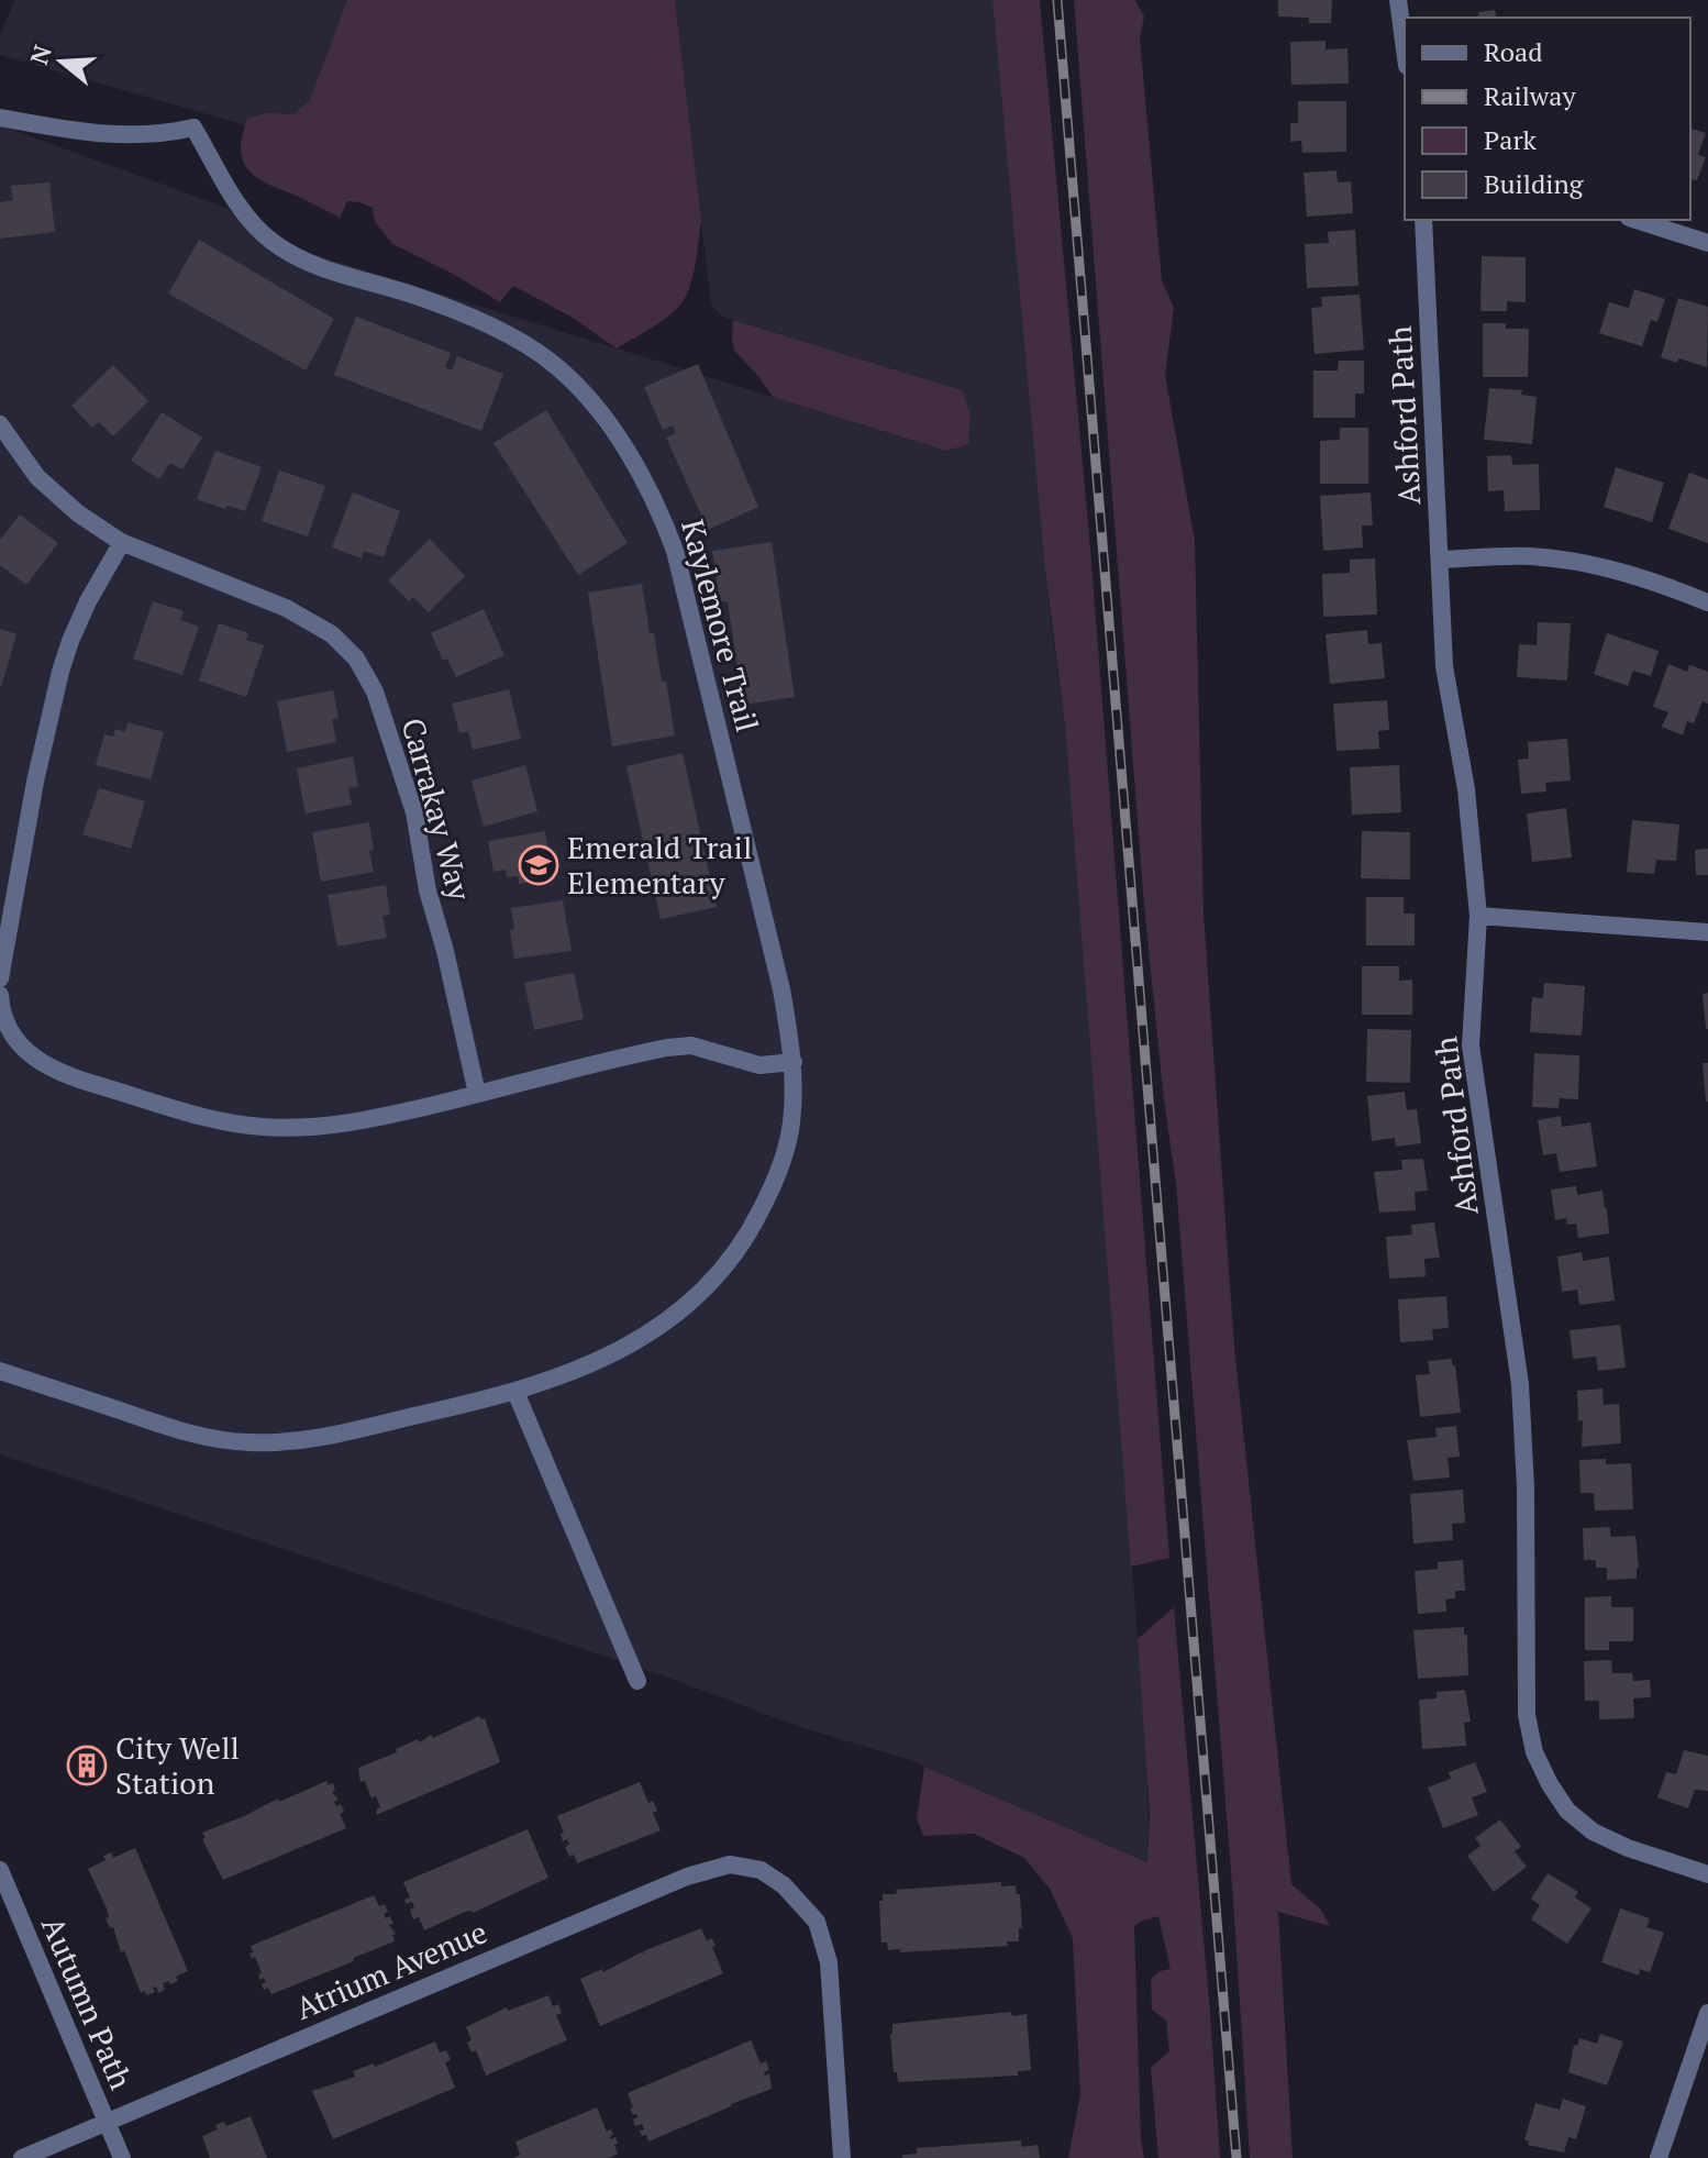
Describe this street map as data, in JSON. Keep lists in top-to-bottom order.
{
  "streets": {
    "street": [
      "Ashford Path",
      "Kaylemore Trail",
      "Carrakay Way",
      "Atrium Avenue",
      "Autumn Path"
    ]
  },
  "crossings": [
    ["Atrium Avenue", "Autumn Path"]
  ],
  "places": {
    "school or university": ["Emerald Trail Elementary"],
    "building": ["City Well Station"]
  },
  "legend": [
    "Road",
    "Railway",
    "Park",
    "Building"
  ],
  "north": "left"
}
